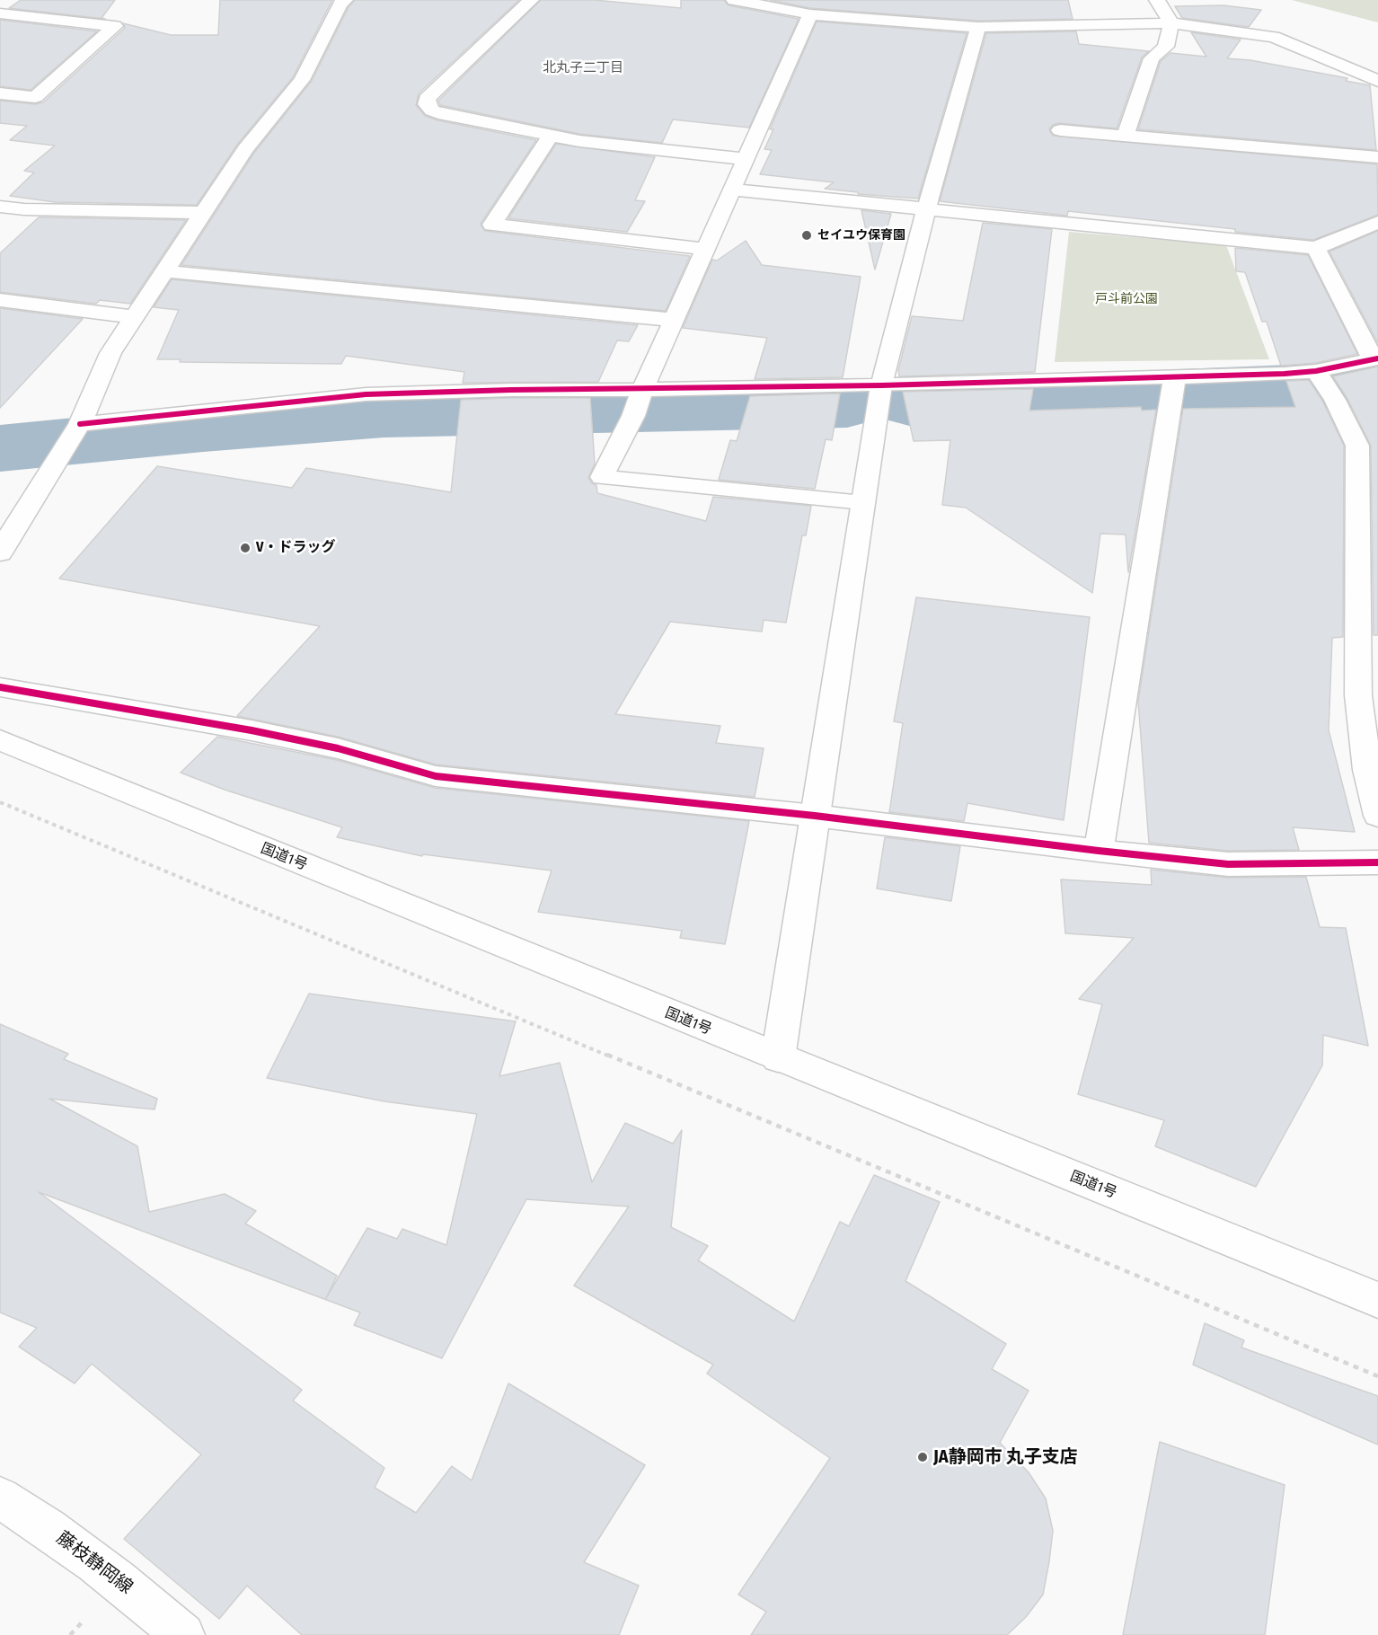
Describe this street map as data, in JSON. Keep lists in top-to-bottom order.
{
  "streets": {
    "main road": ["国道1号", "藤枝静岡線"]
  },
  "districts": ["北丸子二丁目"],
  "parks": ["戸斗前公園"],
  "places": ["セイユウ保育園", "V・ドラッグ", "JA静岡市 丸子支店"]
}
